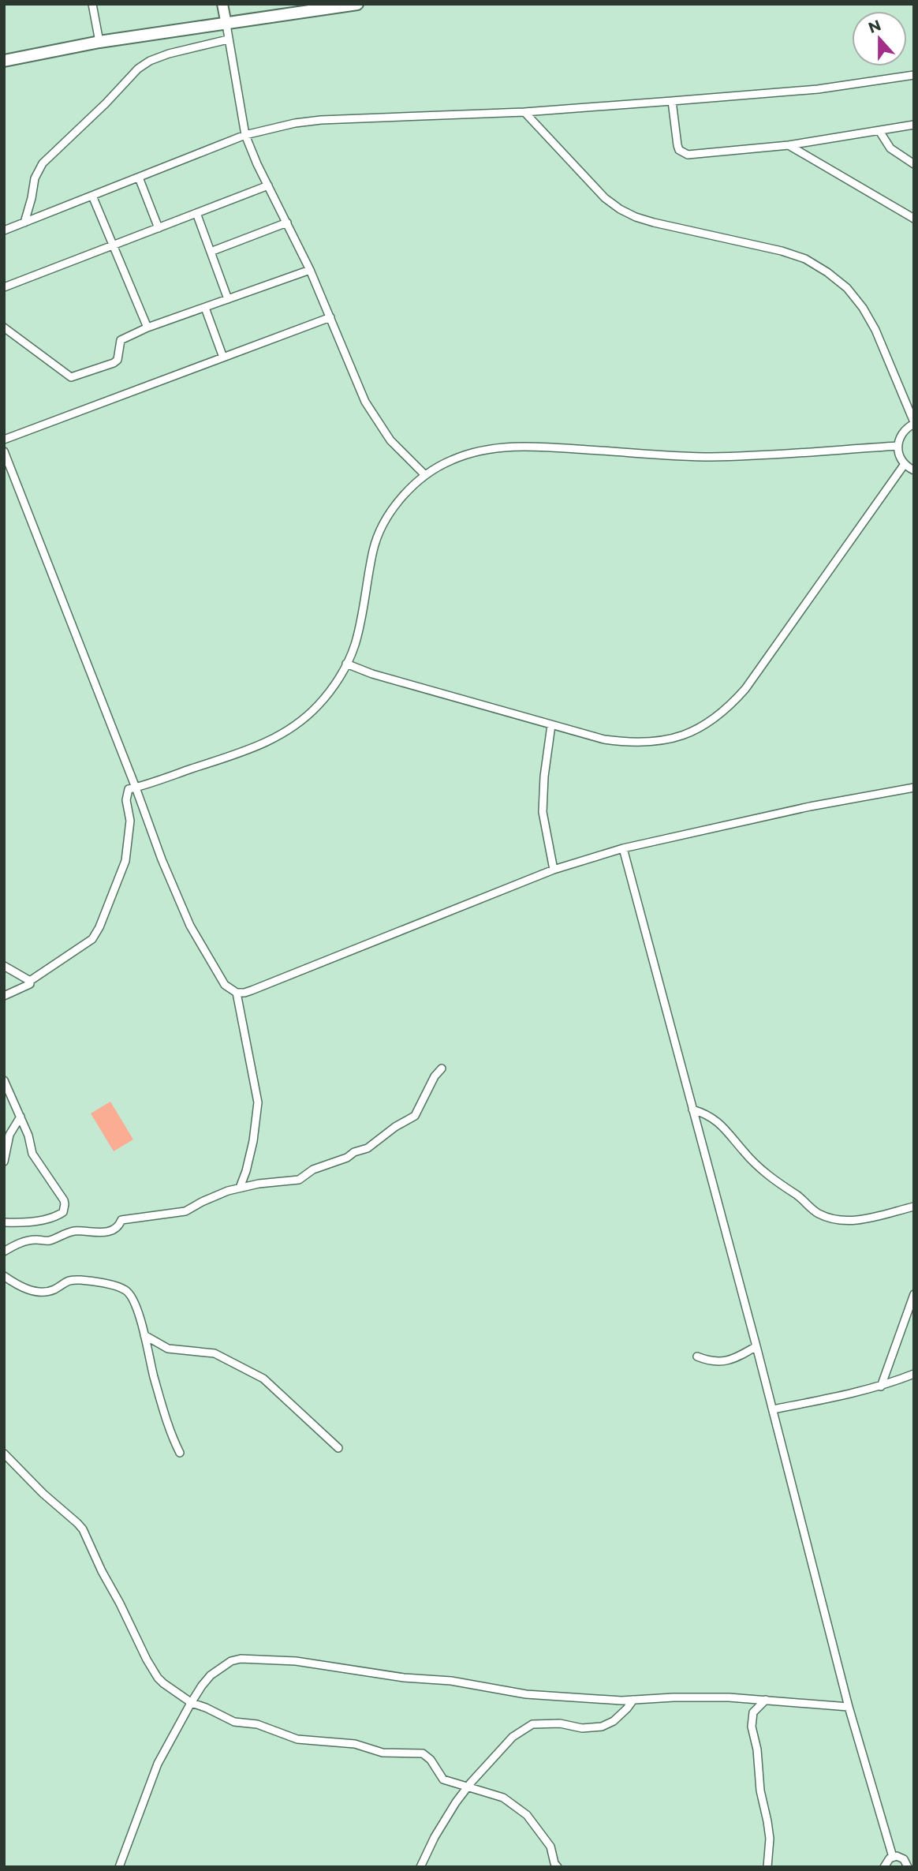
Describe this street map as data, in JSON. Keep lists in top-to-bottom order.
{
  "north": "top"
}
